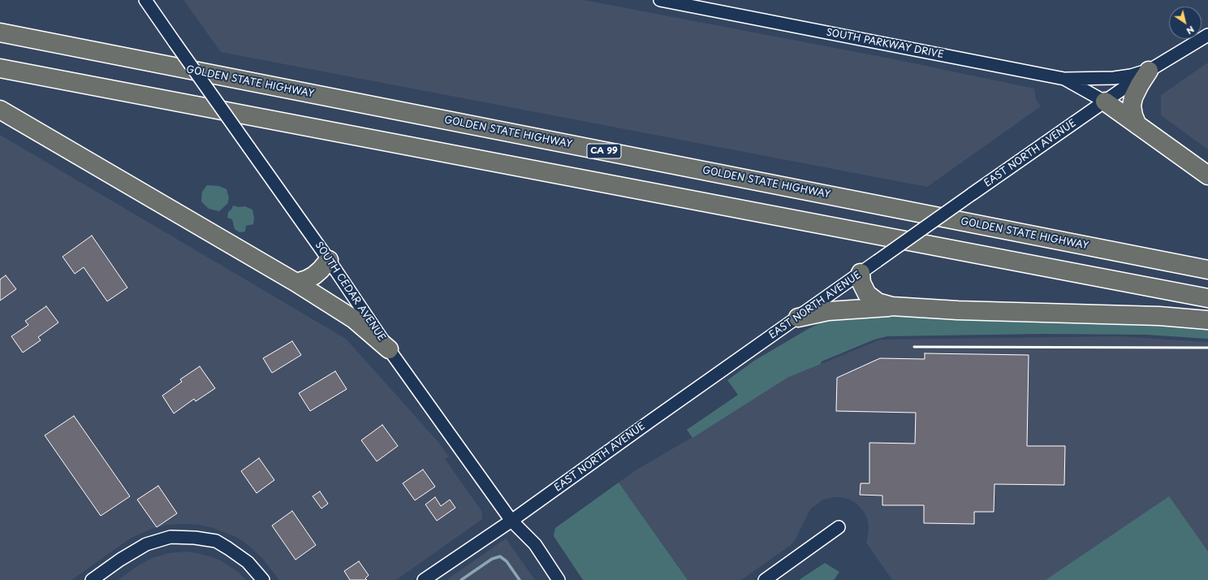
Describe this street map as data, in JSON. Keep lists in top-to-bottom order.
{
  "streets": {
    "highway": ["GOLDEN STATE HIGHWAY", "CA 99"],
    "street": ["SOUTH PARKWAY DRIVE", "EAST NORTH AVENUE", "SOUTH CEDAR AVENUE"]
  },
  "crossings": [
    ["SOUTH PARKWAY DRIVE", "EAST NORTH AVENUE"],
    ["EAST NORTH AVENUE", "SOUTH CEDAR AVENUE"]
  ],
  "north": "bottom right"
}
